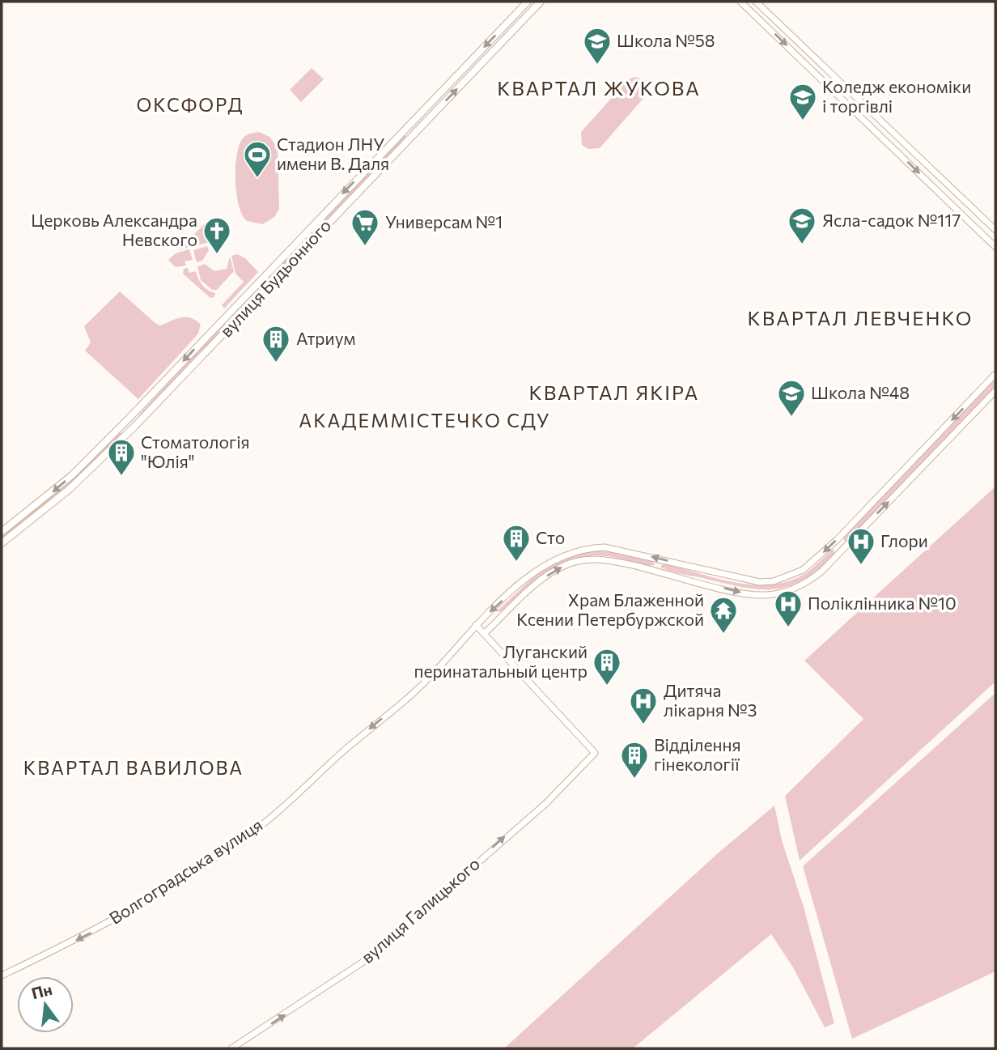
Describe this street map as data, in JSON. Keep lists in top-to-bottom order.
{
  "streets": {
    "main road": ["вулиця Будьонного"],
    "street": ["Волгоградська вулиця", "вулиця Галицького"]
  },
  "districts": [
    "КВАРТАЛ ЖУКОВА",
    "ОКСФОРД",
    "КВАРТАЛ ЛЕВЧЕНКО",
    "КВАРТАЛ ЯКІРА",
    "АКАДЕММІСТЕЧКО СДУ",
    "КВАРТАЛ ВАВИЛОВА"
  ],
  "places": {
    "school or university": [
      "Школа №58",
      "Коледж економіки і торгівлі",
      "Ясла-садок №117",
      "Школа №48"
    ],
    "sports": ["Стадион ЛНУ имени В. Даля"],
    "supermarket": ["Универсам №1"],
    "church": ["Церковь Александра Невского"],
    "building": [
      "Атриум",
      "Стоматологія \"Юлія\"",
      "Сто",
      "Луганский перинатальный центр",
      "Відділення гінекології"
    ],
    "hospital": ["Глори", "Поліклінника №10", "Дитяча лікарня №3"],
    "temple": ["Храм Блаженной Ксении Петербуржской"]
  },
  "north": "top"
}
